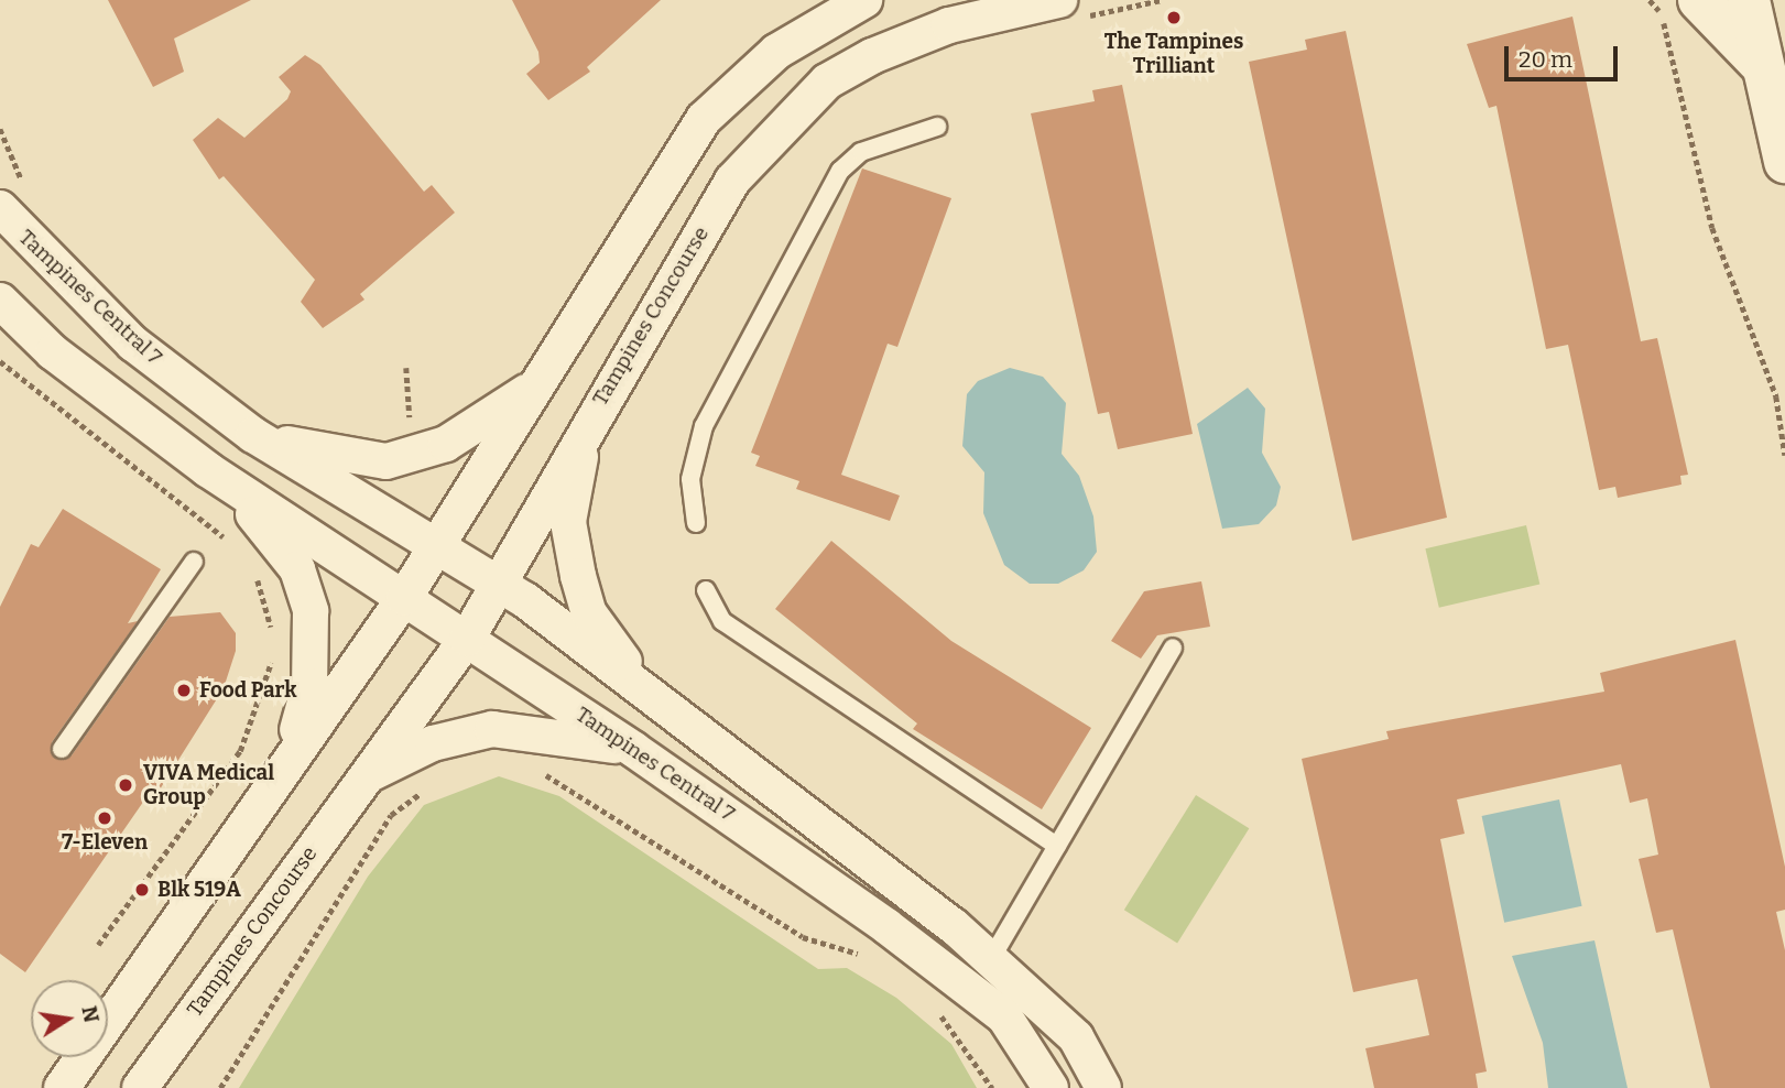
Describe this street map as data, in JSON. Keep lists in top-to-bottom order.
{
  "streets": {
    "street": ["Tampines Central 7", "Tampines Concourse"]
  },
  "crossings": [
    ["Tampines Central 7", "Tampines Concourse"]
  ],
  "places": [
    "The Tampines Trilliant",
    "Food Park",
    "VIVA Medical Group",
    "7-Eleven",
    "Blk 519A"
  ],
  "scale_bar": "20 m",
  "north": "right"
}
